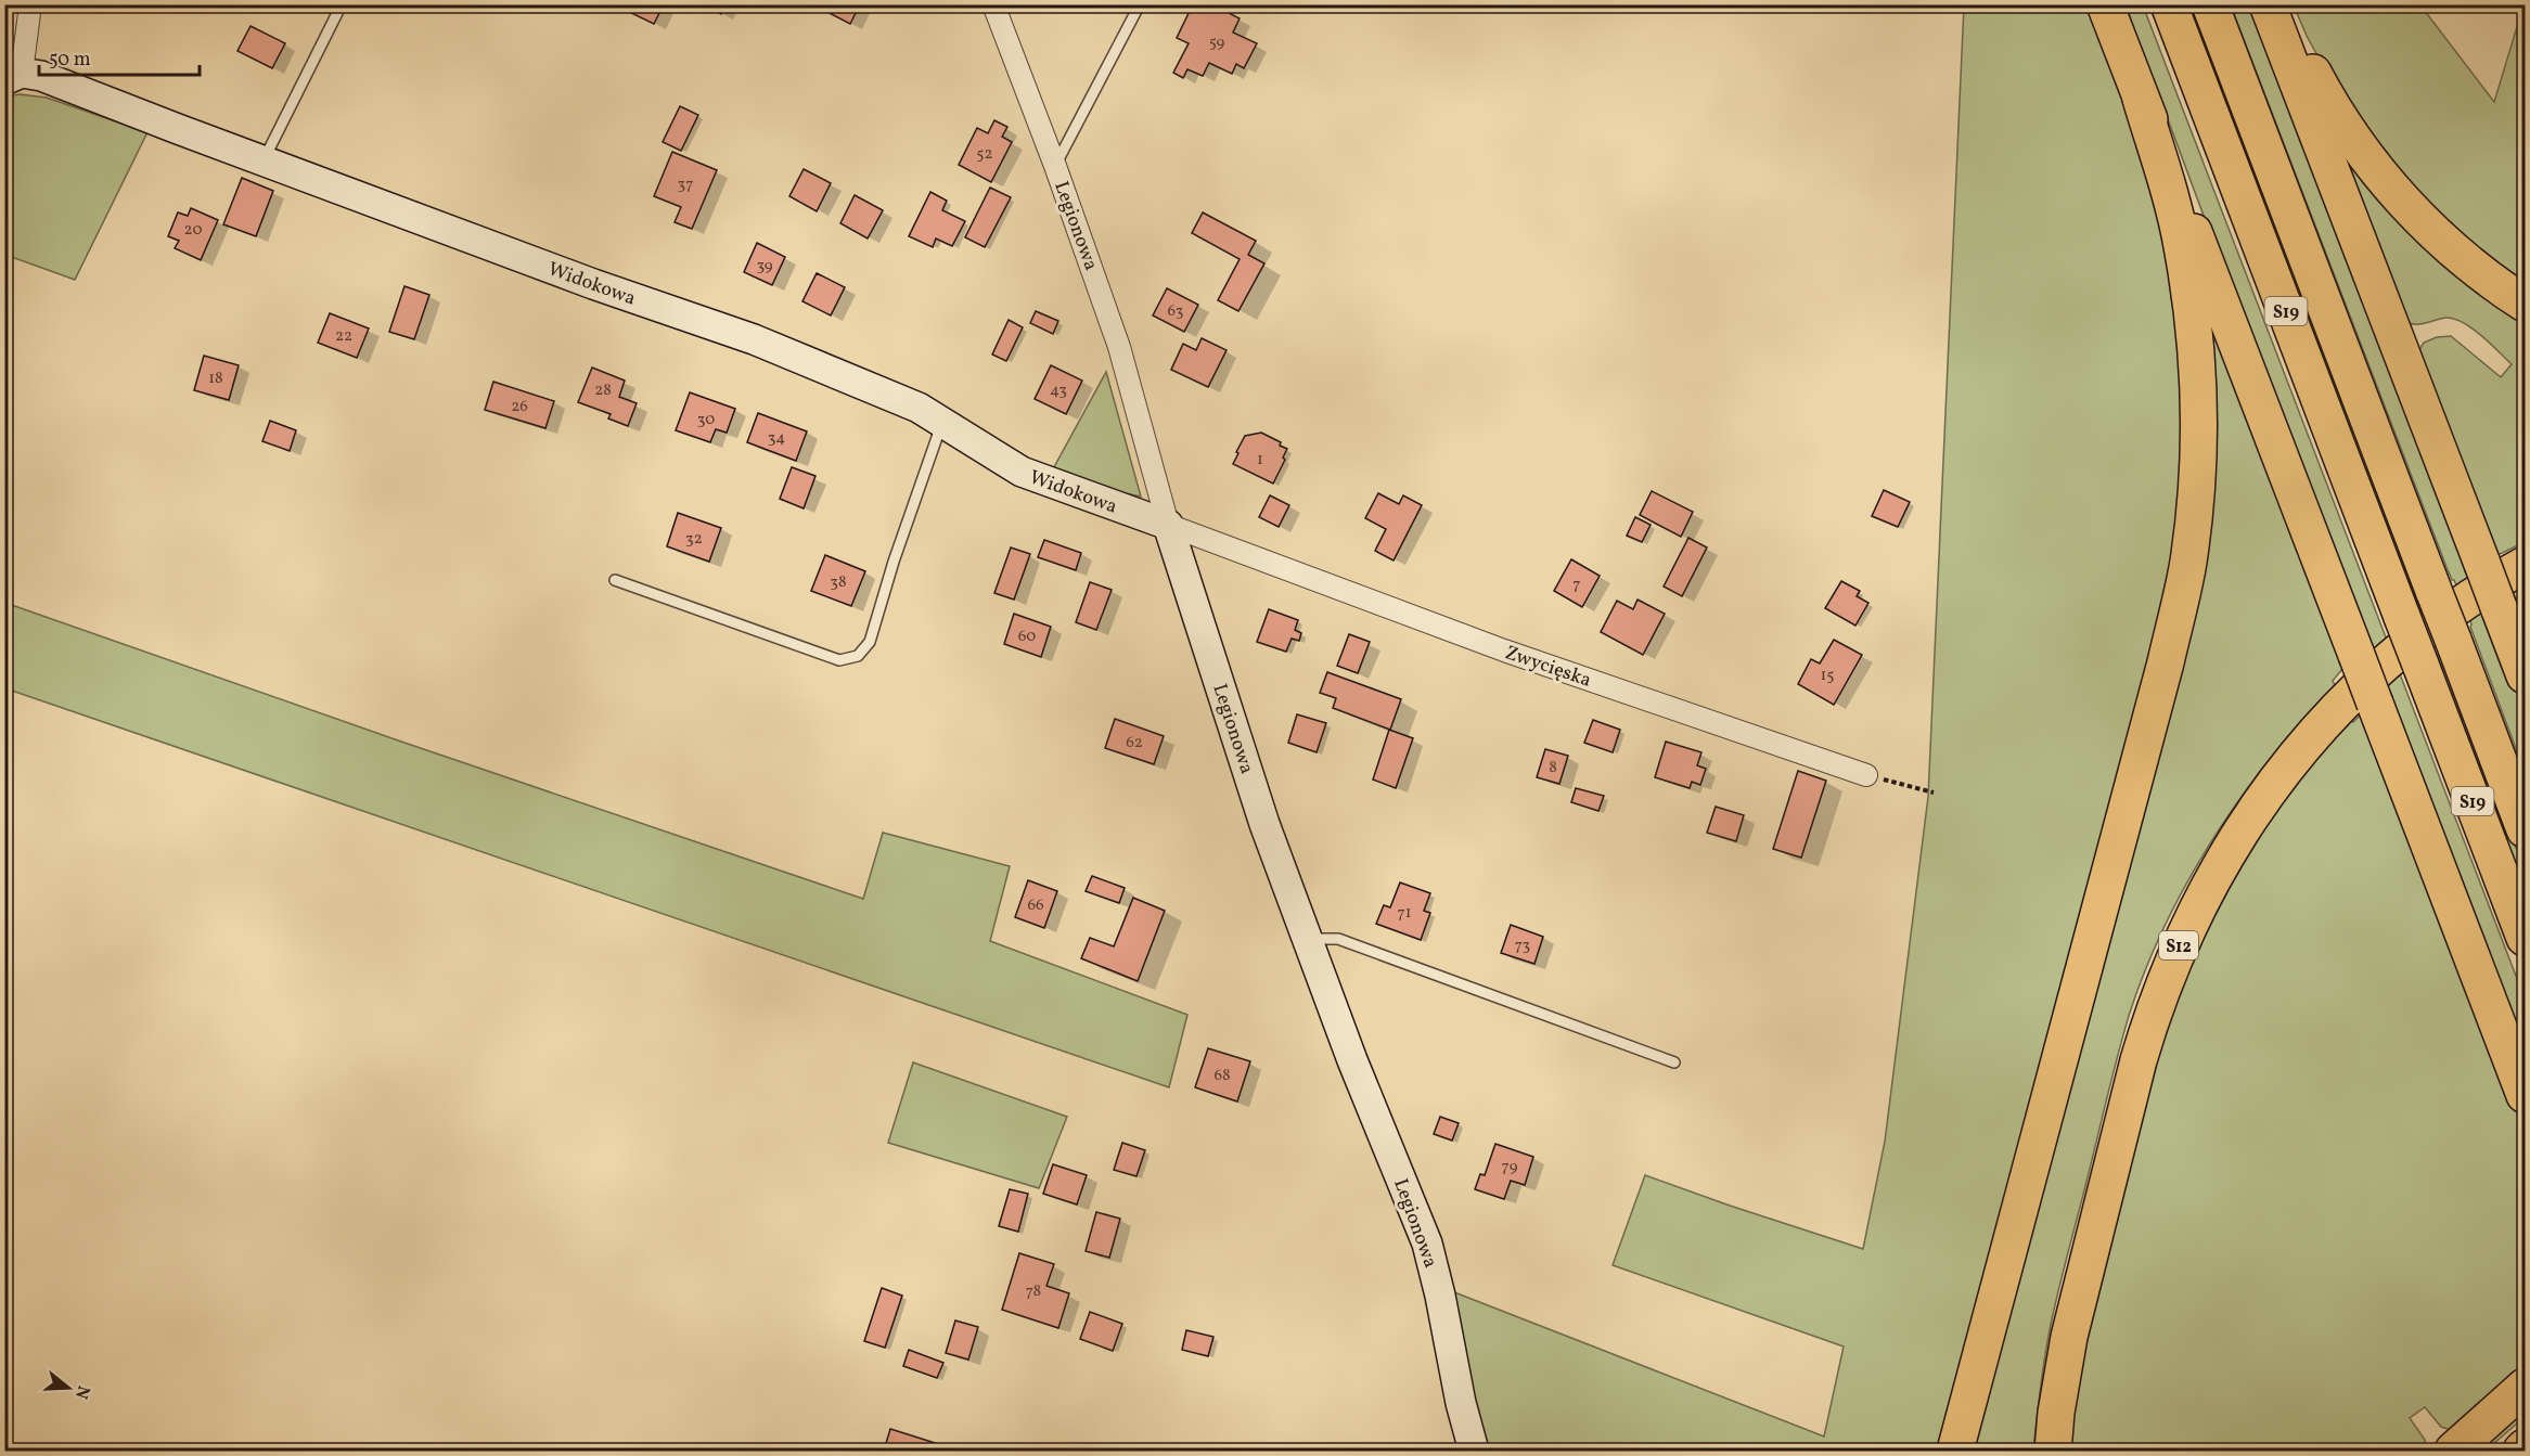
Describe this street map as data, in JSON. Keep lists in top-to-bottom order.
{
  "streets": {
    "highway": ["S19", "S12"],
    "street": ["Legionowa", "Widokowa", "Zwycięska"]
  },
  "crossings": [
    ["Legionowa", "Widokowa"],
    ["Legionowa", "Zwycięska"],
    ["Widokowa", "Zwycięska"]
  ],
  "house_numbers": [
    "59",
    "52",
    "37",
    "20",
    "39",
    "63",
    "22",
    "18",
    "28",
    "43",
    "26",
    "30",
    "34",
    "1",
    "32",
    "38",
    "7",
    "60",
    "15",
    "62",
    "8",
    "66",
    "71",
    "73",
    "68",
    "79",
    "78"
  ],
  "scale_bar": "50 m",
  "north": "right"
}
